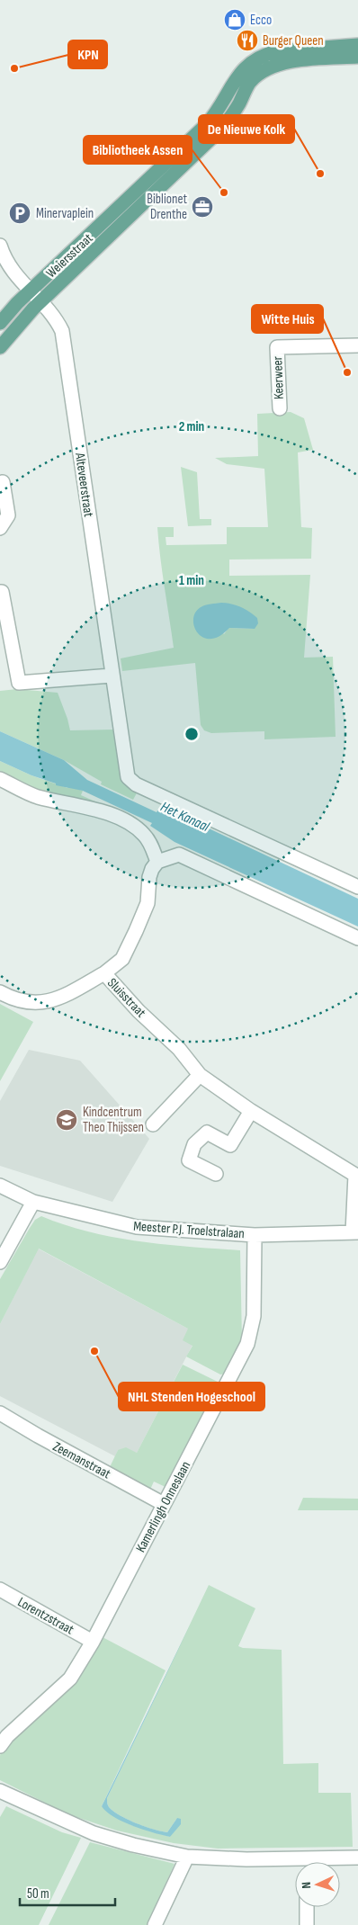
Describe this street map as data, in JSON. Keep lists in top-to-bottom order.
{
  "streets": {
    "main road": ["Weiersstraat"],
    "street": [
      "Keerweer",
      "Alteveerstraat",
      "Sluisstraat",
      "Meester P.J. Troelstralaan",
      "Zeemanstraat",
      "Kamerlingh Onneslaan",
      "Lorentzstraat"
    ]
  },
  "crossings": [
    ["Weiersstraat", "Alteveerstraat"],
    ["Sluisstraat", "Meester P.J. Troelstralaan"],
    ["Meester P.J. Troelstralaan", "Kamerlingh Onneslaan"],
    ["Zeemanstraat", "Kamerlingh Onneslaan"],
    ["Kamerlingh Onneslaan", "Lorentzstraat"]
  ],
  "water": ["Het Kanaal"],
  "places": {
    "shop": ["Ecco"],
    "restaurant": ["Burger Queen"],
    "other": [
      "KPN",
      "De Nieuwe Kolk",
      "Bibliotheek Assen",
      "Witte Huis",
      "NHL Stenden Hogeschool"
    ],
    "office": ["Biblionet Drenthe"],
    "parking": ["Minervaplein"],
    "school or university": ["Kindcentrum Theo Thijssen"]
  },
  "scale_bar": "50 m",
  "north": "left",
  "rings": ["2 min", "1 min"]
}
